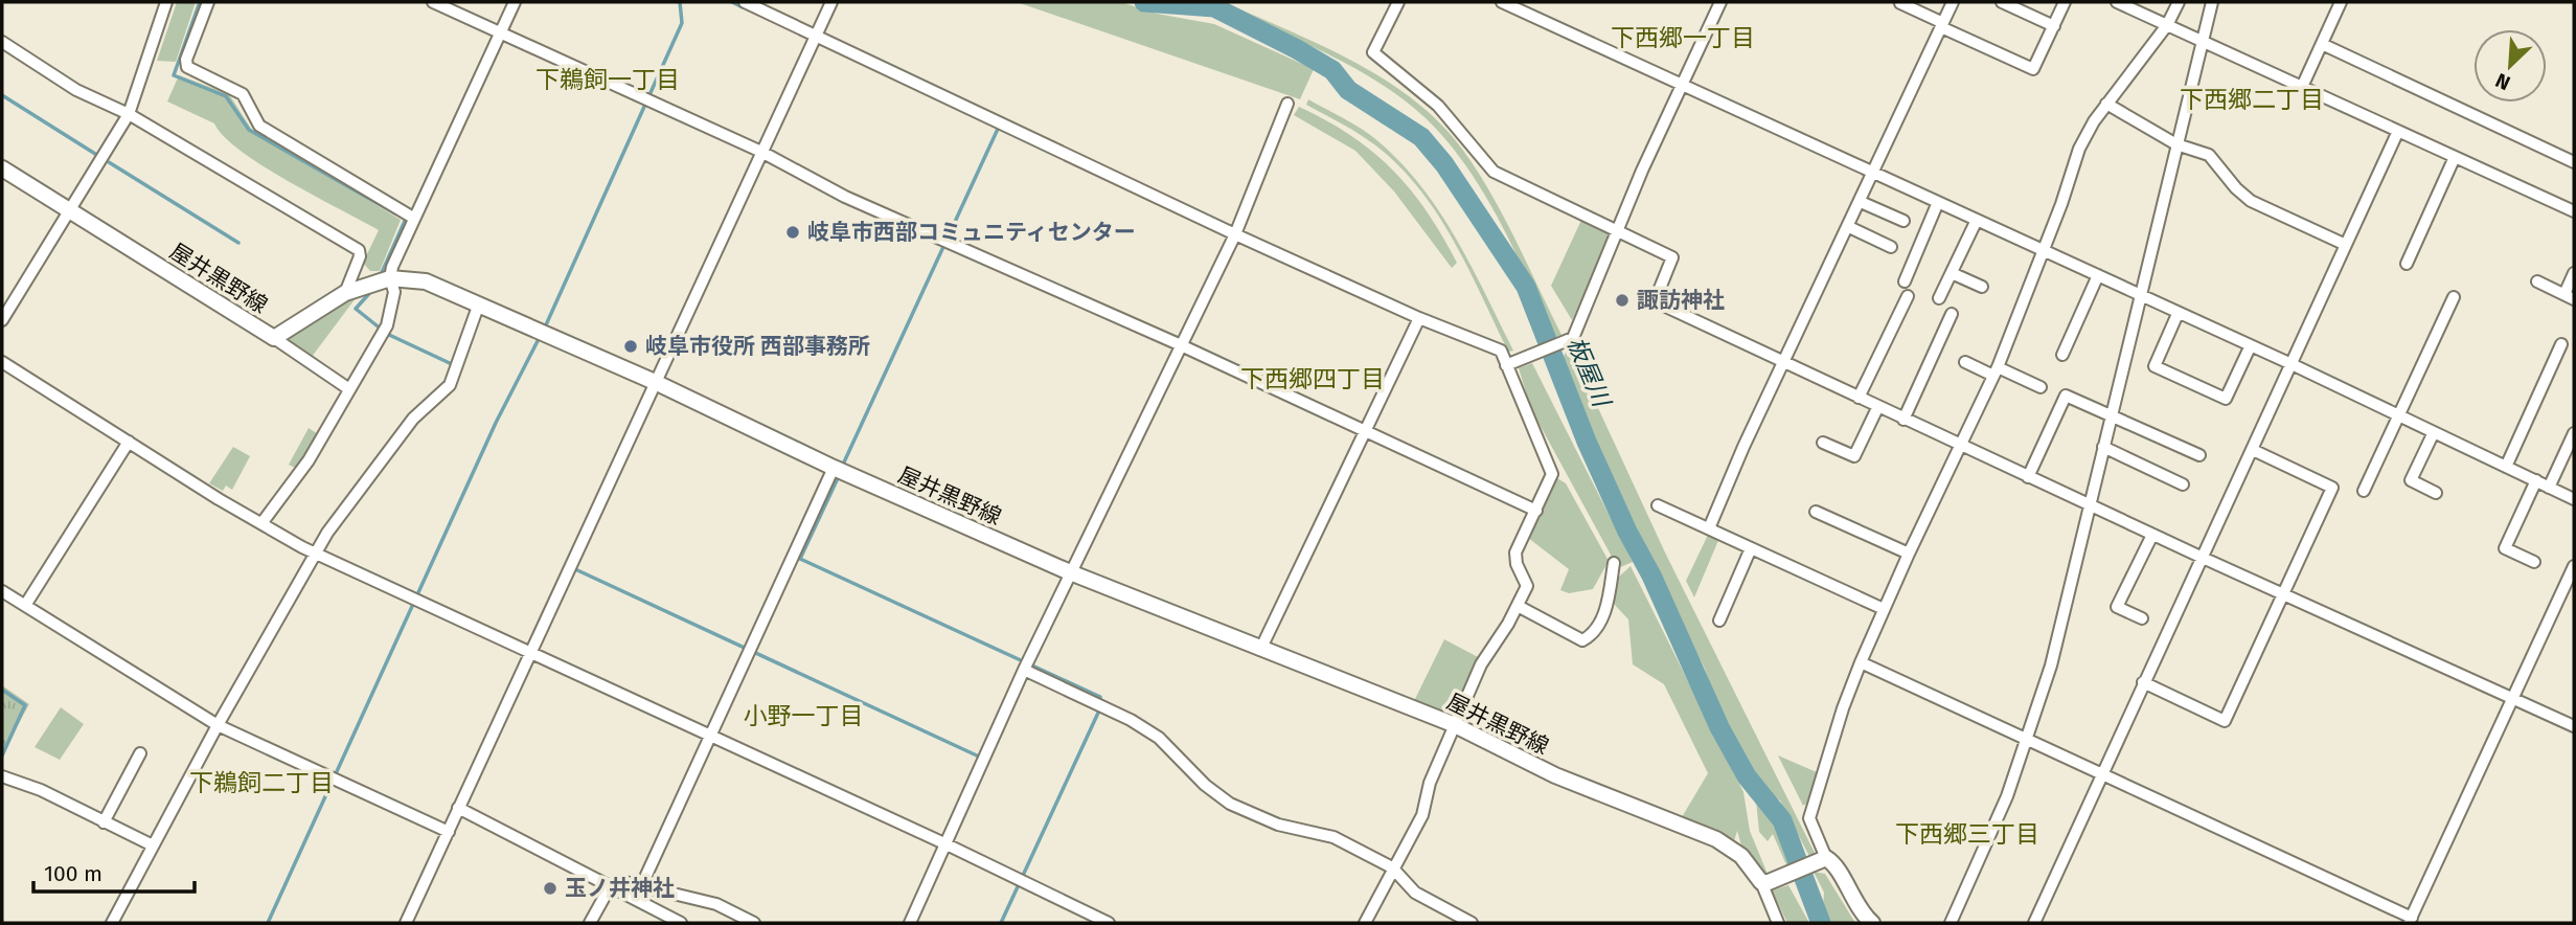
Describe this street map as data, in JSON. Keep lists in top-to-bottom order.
{
  "streets": {
    "main road": ["屋井黒野線"]
  },
  "districts": [
    "下西郷一丁目",
    "下鵜飼一丁目",
    "下西郷二丁目",
    "下西郷四丁目",
    "小野一丁目",
    "下鵜飼二丁目",
    "下西郷三丁目"
  ],
  "water": ["板屋川"],
  "places": [
    "岐阜市西部コミュニティセンター",
    "諏訪神社",
    "岐阜市役所 西部事務所",
    "玉ノ井神社"
  ],
  "scale_bar": "100 m",
  "north": "bottom left"
}
